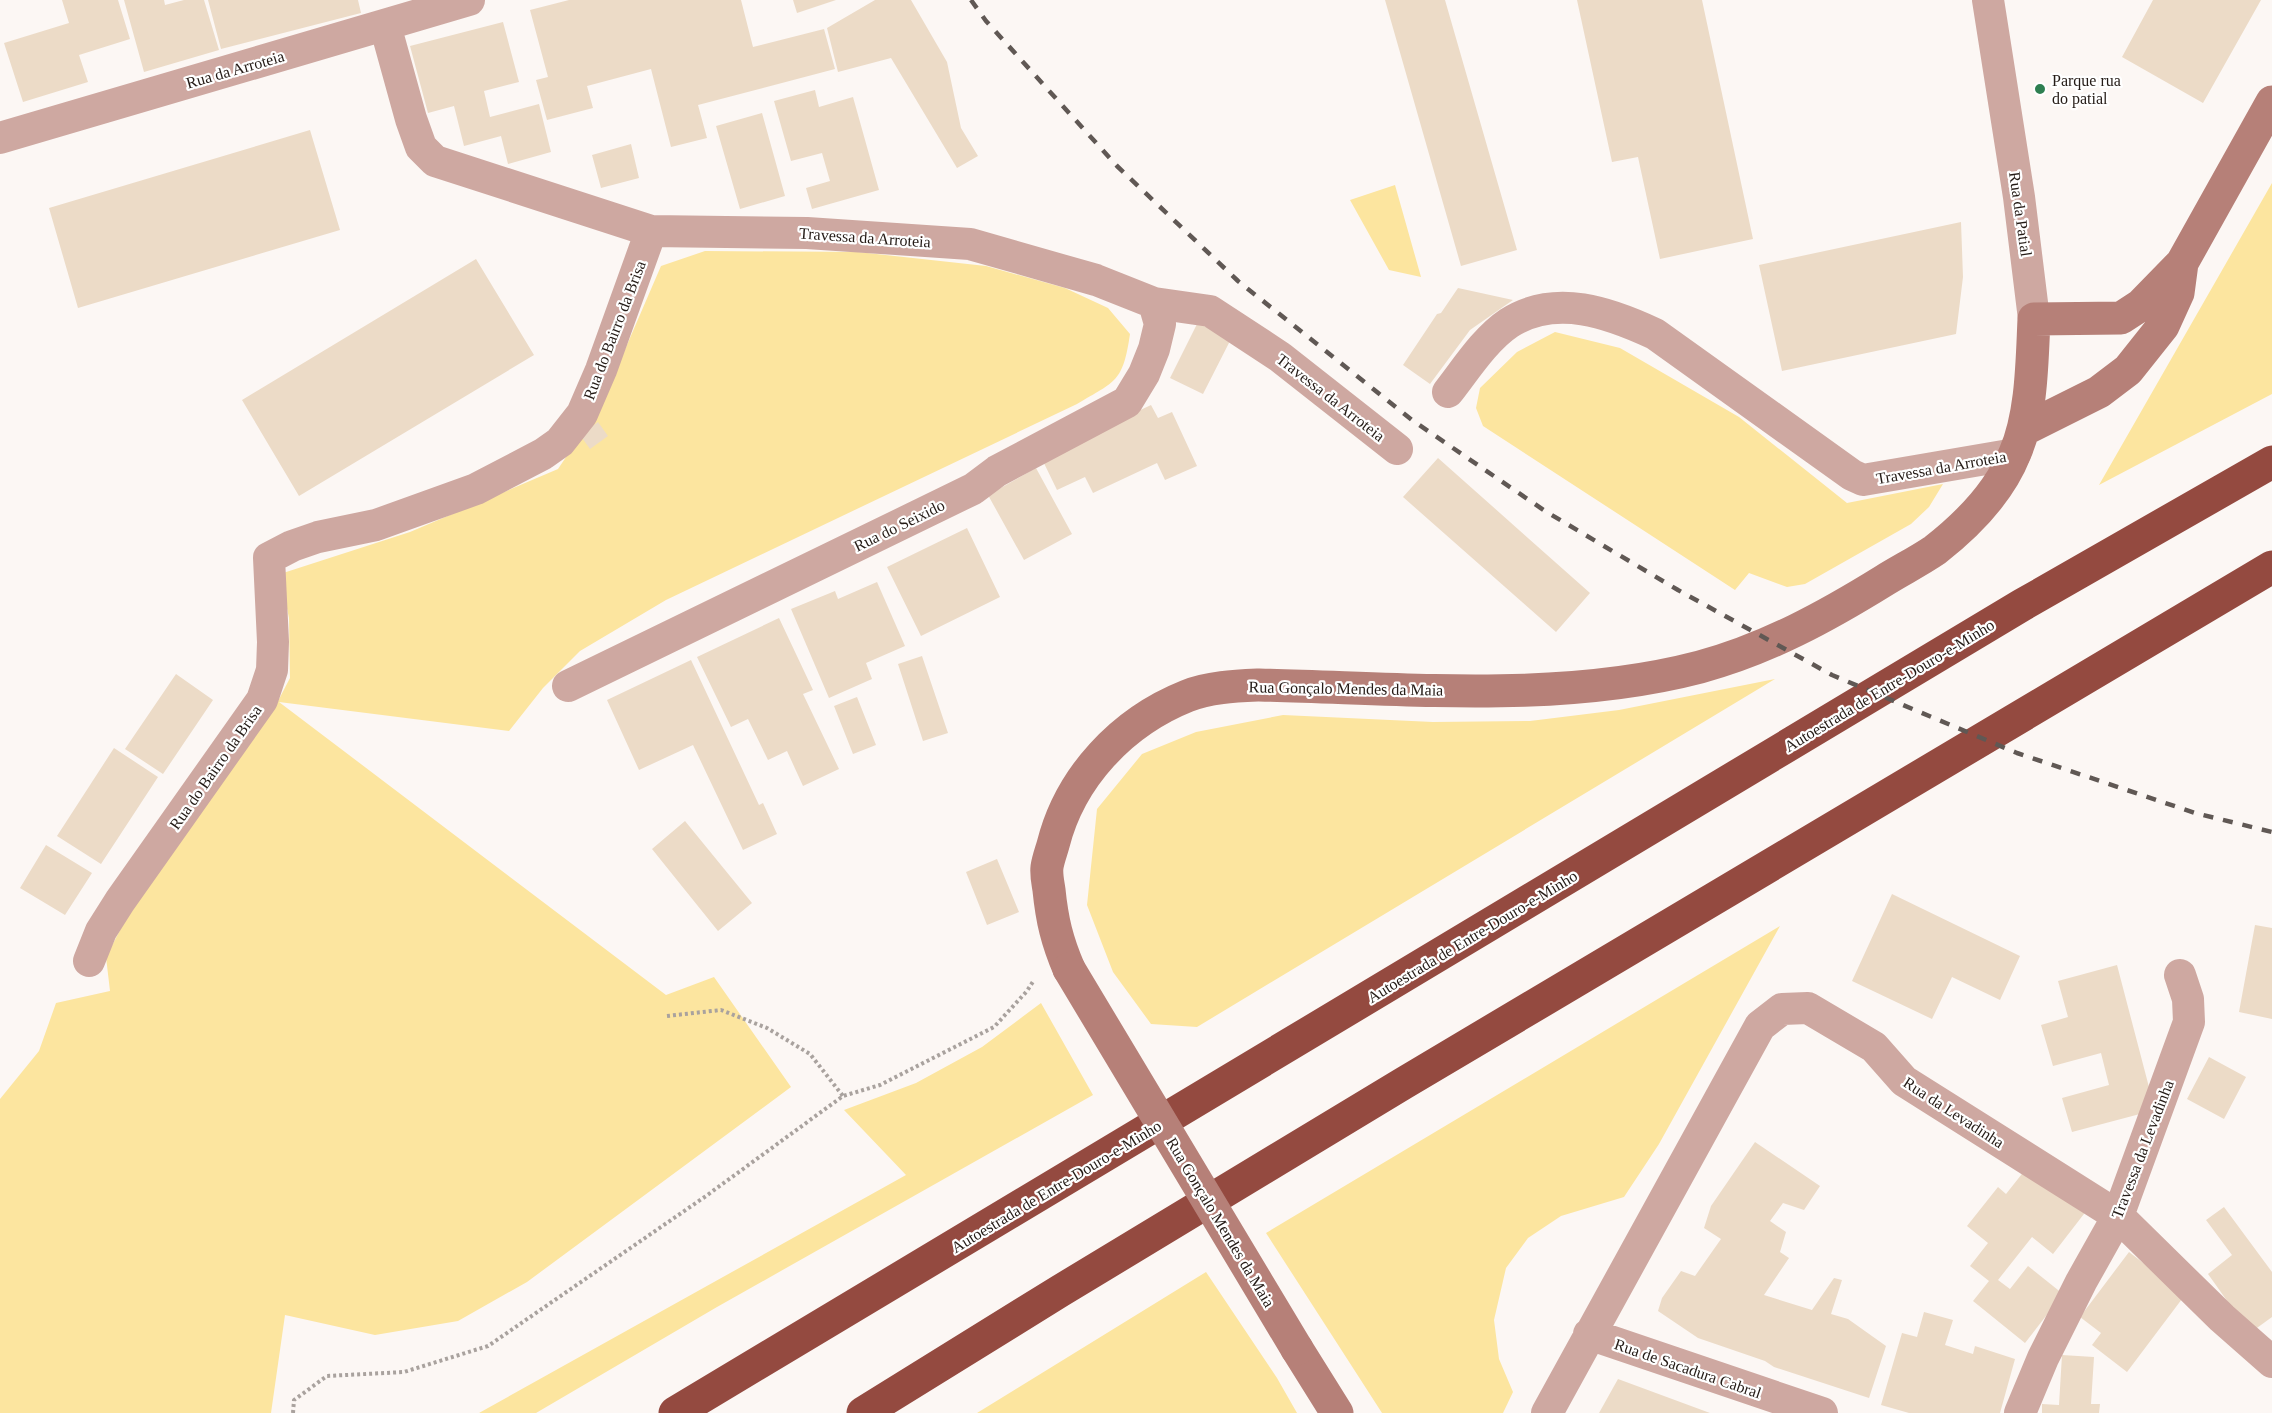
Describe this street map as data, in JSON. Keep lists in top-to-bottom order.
{
  "streets": {
    "highway": ["Autoestrada de Entre-Douro-e-Minho"],
    "street": [
      "Rua da Arroteia",
      "Rua da Patial",
      "Travessa da Arroteia",
      "Rua do Bairro da Brisa",
      "Rua do Seixido",
      "Rua Gonçalo Mendes da Maia",
      "Rua da Levadinha",
      "Travessa da Levadinha",
      "Rua de Sacadura Cabral"
    ]
  },
  "crossings": [
    ["Rua da Arroteia", "Travessa da Arroteia"],
    ["Rua da Patial", "Travessa da Arroteia"],
    ["Rua da Patial", "Rua Gonçalo Mendes da Maia"],
    ["Travessa da Arroteia", "Rua do Bairro da Brisa"],
    ["Travessa da Arroteia", "Rua do Seixido"],
    ["Travessa da Arroteia", "Rua Gonçalo Mendes da Maia"],
    ["Rua da Levadinha", "Travessa da Levadinha"],
    ["Rua da Levadinha", "Rua de Sacadura Cabral"]
  ],
  "places": ["Parque rua do patial"]
}
